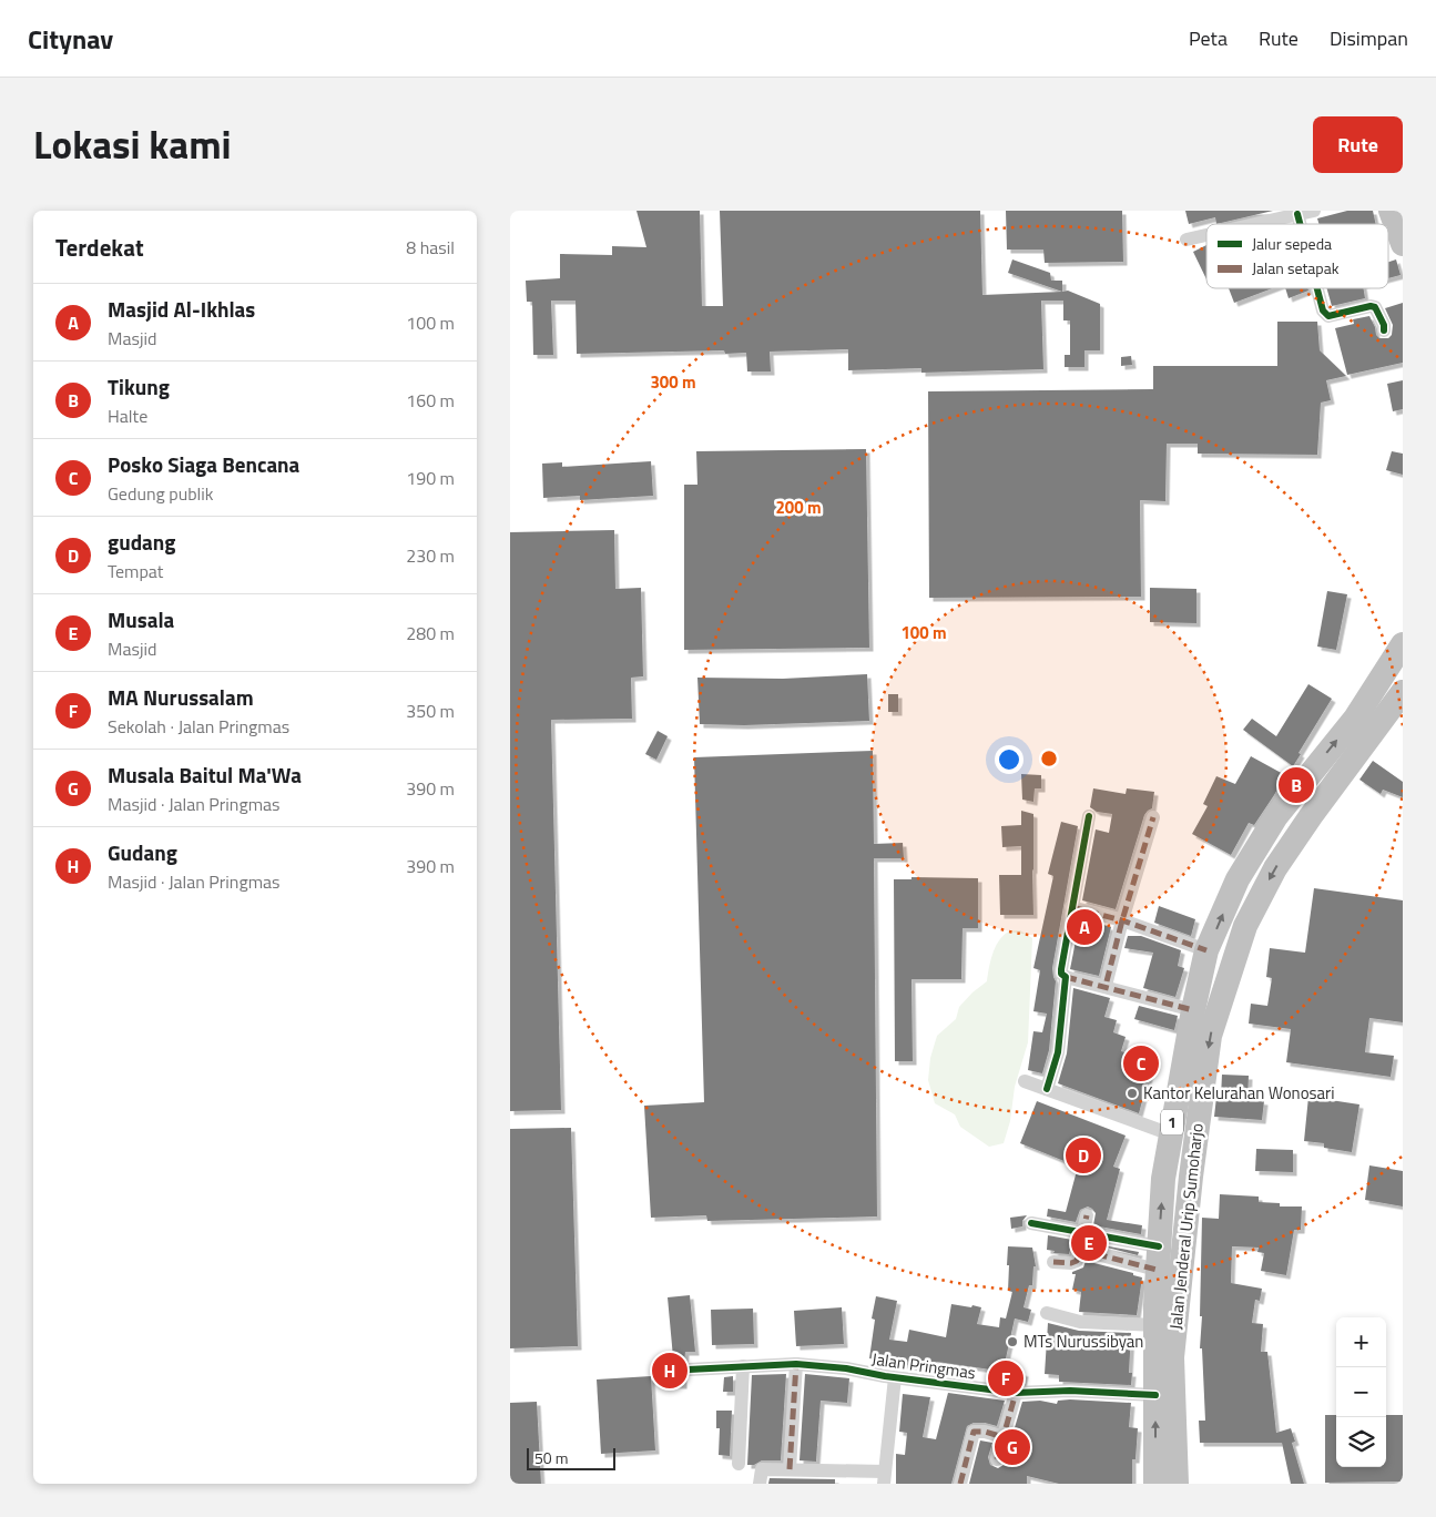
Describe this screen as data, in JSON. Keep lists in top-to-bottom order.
{
  "streets": {
    "highway": ["1", "Jalan Jenderal Urip Sumoharjo"],
    "street": ["Jalan Pringmas"]
  },
  "crossings": [
    ["Jalan Jenderal Urip Sumoharjo", "Jalan Pringmas"]
  ],
  "places": ["Kantor Kelurahan Wonosari", "MTs Nurussibyan"],
  "legend": ["Jalur sepeda", "Jalan setapak"],
  "scale_bar": "50 m",
  "page": {
    "header": "Citynav",
    "nav": ["Peta", "Rute", "Disimpan"],
    "title": "Lokasi kami",
    "buttons": "Rute",
    "heading": ["Terdekat", "8 hasil"],
    "list": [
      {
        "mark": "A",
        "name": "Masjid Al-Ikhlas",
        "note": "Masjid",
        "value": "100 m"
      },
      {
        "mark": "B",
        "name": "Tikung",
        "note": "Halte",
        "value": "160 m"
      },
      {
        "mark": "C",
        "name": "Posko Siaga Bencana",
        "note": "Gedung publik",
        "value": "190 m"
      },
      {
        "mark": "D",
        "name": "gudang",
        "note": "Tempat",
        "value": "230 m"
      },
      {
        "mark": "E",
        "name": "Musala",
        "note": "Masjid",
        "value": "280 m"
      },
      {
        "mark": "F",
        "name": "MA Nurussalam",
        "note": "Sekolah · Jalan Pringmas",
        "value": "350 m"
      },
      {
        "mark": "G",
        "name": "Musala Baitul Ma'Wa",
        "note": "Masjid · Jalan Pringmas",
        "value": "390 m"
      },
      {
        "mark": "H",
        "name": "Gudang",
        "note": "Masjid · Jalan Pringmas",
        "value": "390 m"
      }
    ],
    "pins": [
      "B",
      "A",
      "C",
      "D",
      "E",
      "H",
      "F",
      "G"
    ],
    "map_buttons": ["+", "−"],
    "scale": "50 m"
  },
  "rings": ["300 m", "200 m", "100 m"]
}
